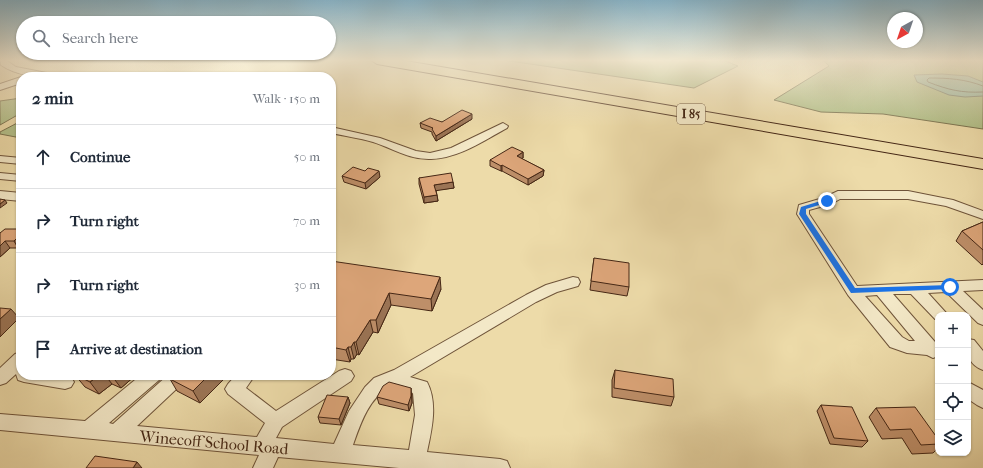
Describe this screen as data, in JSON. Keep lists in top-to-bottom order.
{
  "streets": {
    "highway": ["I 85"],
    "street": ["Winecoff School Road"]
  },
  "north": "bottom left",
  "page": {
    "search": "Search here",
    "heading": ["2 min", "Walk · 150 m"],
    "list": [
      ["Continue", "50 m"],
      ["Turn right", "70 m"],
      ["Turn right", "30 m"],
      "Arrive at destination"
    ],
    "map_buttons": ["+", "−"]
  }
}
